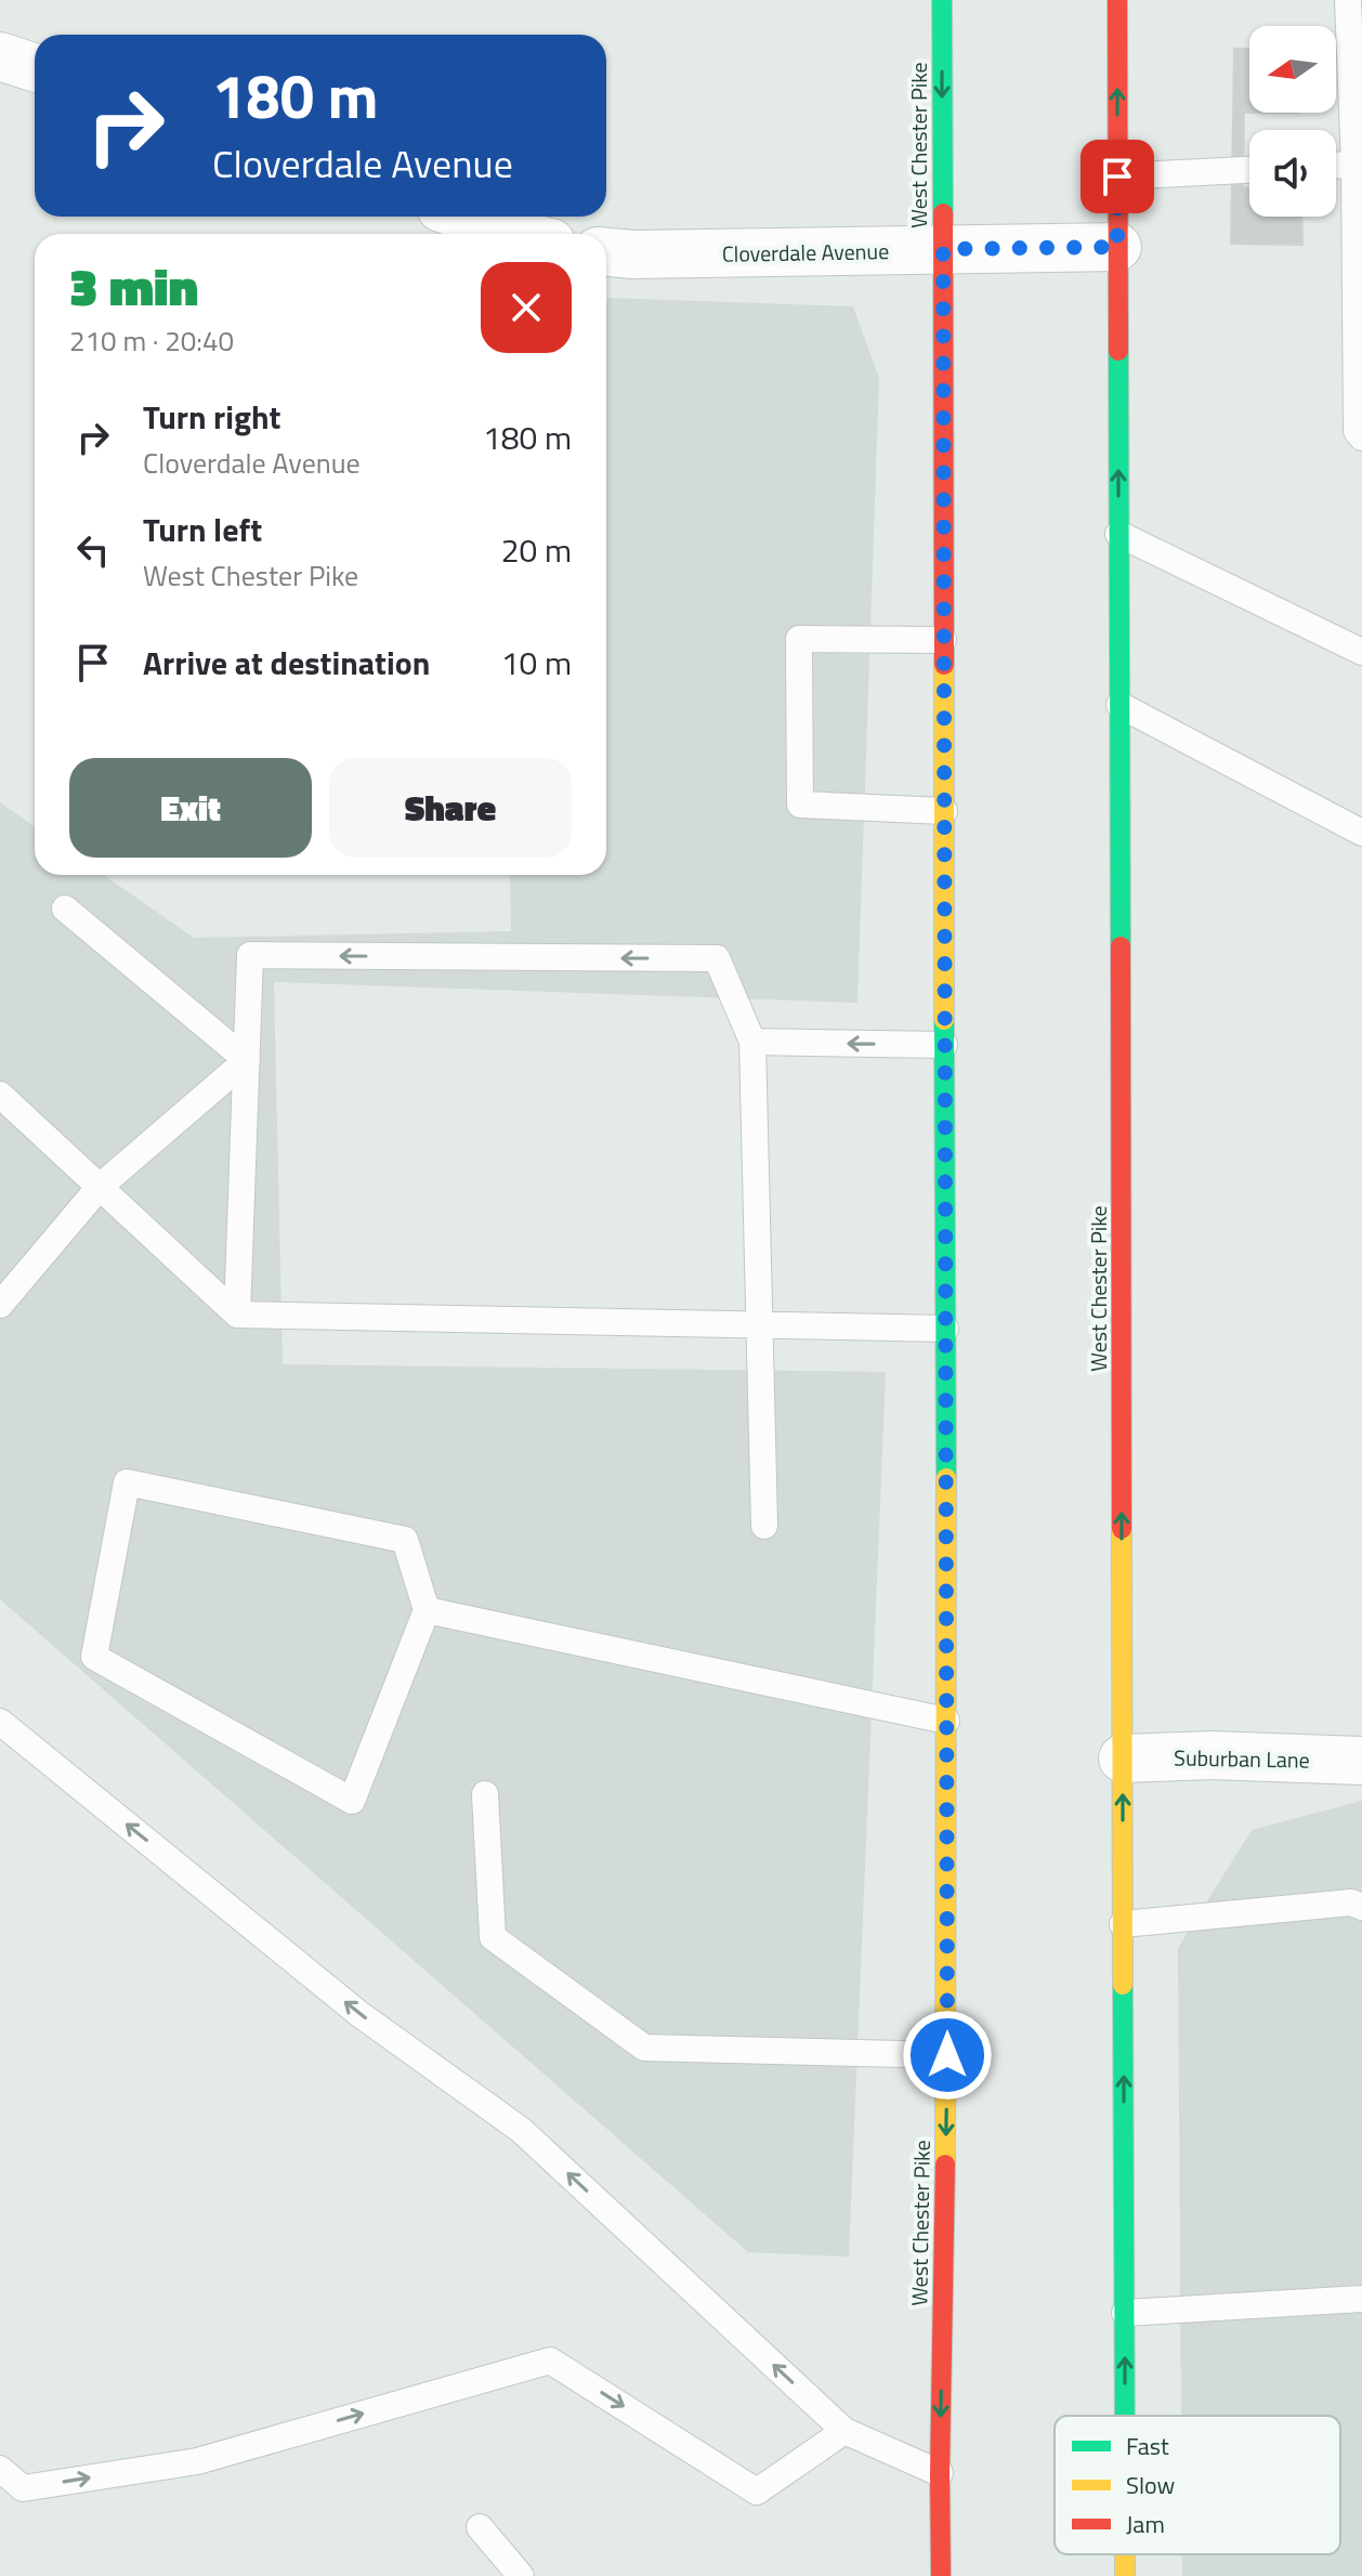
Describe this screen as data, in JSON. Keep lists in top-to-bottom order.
{
  "streets": {
    "main road": ["West Chester Pike"],
    "street": ["Cloverdale Avenue", "Suburban Lane"]
  },
  "crossings": [
    ["West Chester Pike", "Cloverdale Avenue"],
    ["West Chester Pike", "Suburban Lane"]
  ],
  "legend": ["Fast", "Slow", "Jam"],
  "north": "left",
  "page": {
    "turn": ["180 m", "Cloverdale Avenue"],
    "heading": ["3 min", "210 m · 20:40"],
    "list": [
      {
        "name": "Turn right",
        "note": "Cloverdale Avenue",
        "value": "180 m"
      },
      {
        "name": "Turn left",
        "note": "West Chester Pike",
        "value": "20 m"
      },
      {
        "name": "Arrive at destination",
        "value": "10 m"
      }
    ],
    "buttons": ["Exit", "Share"]
  }
}
